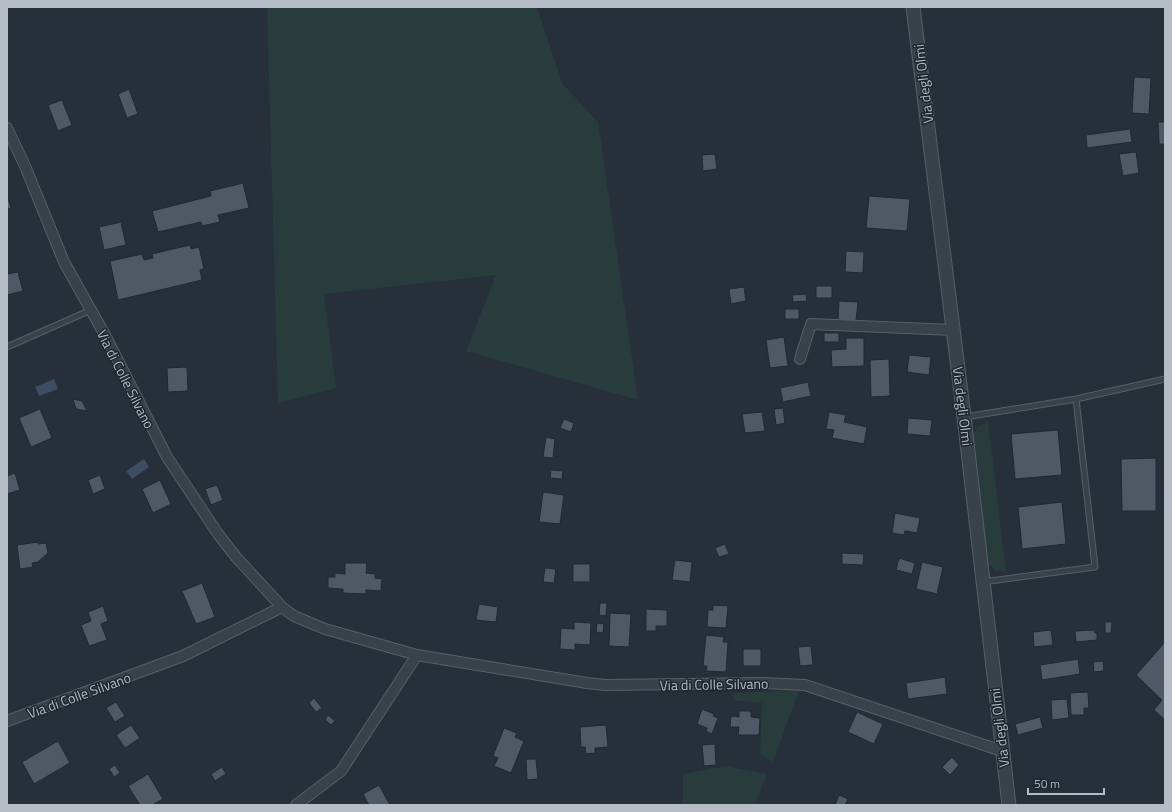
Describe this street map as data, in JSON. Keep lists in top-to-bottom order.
{
  "streets": {
    "street": ["Via degli Olmi", "Via di Colle Silvano"]
  },
  "crossings": [
    ["Via degli Olmi", "Via di Colle Silvano"]
  ],
  "scale_bar": "50 m"
}
